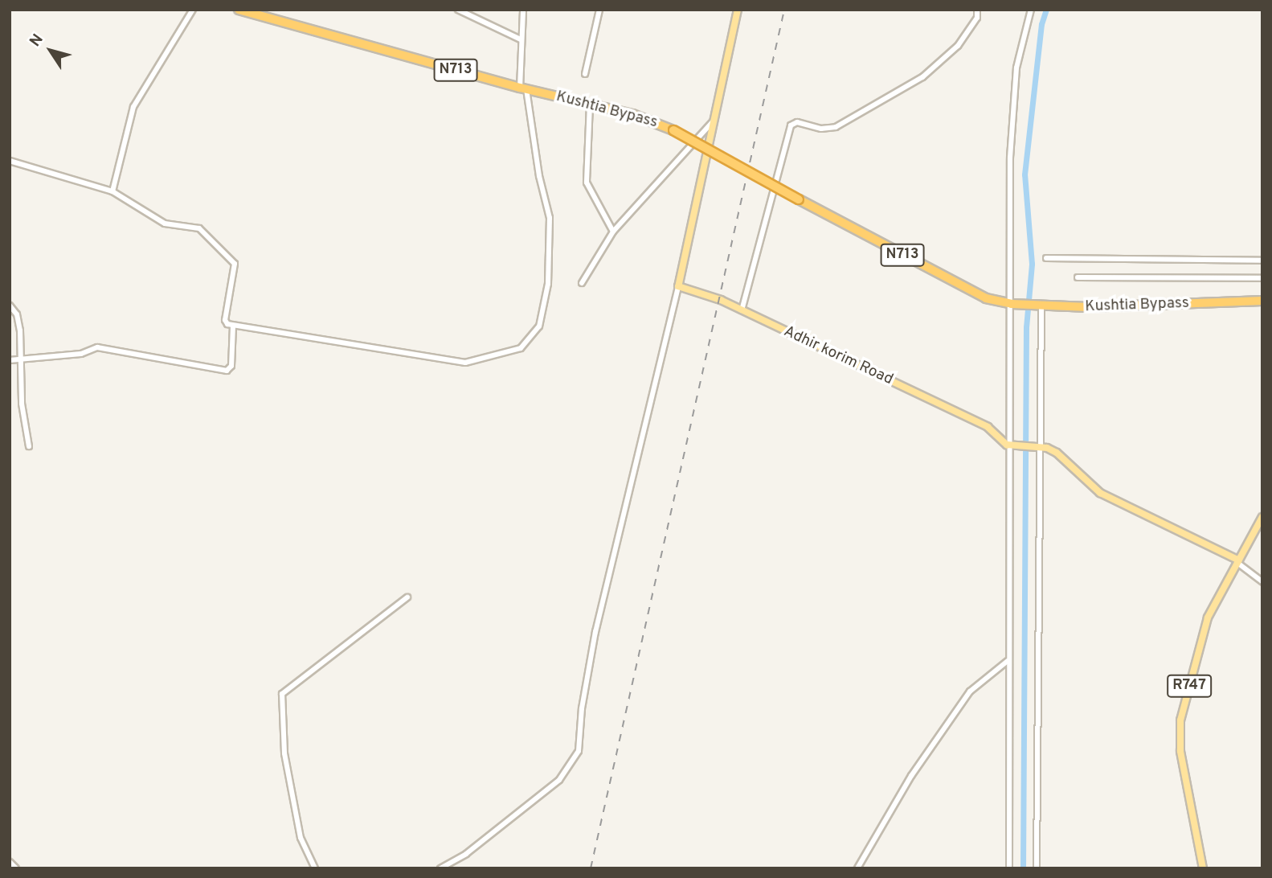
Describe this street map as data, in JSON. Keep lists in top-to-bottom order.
{
  "streets": {
    "highway": ["N713", "Kushtia Bypass"],
    "main road": ["Adhir korim Road", "R747"]
  },
  "north": "top left"
}
